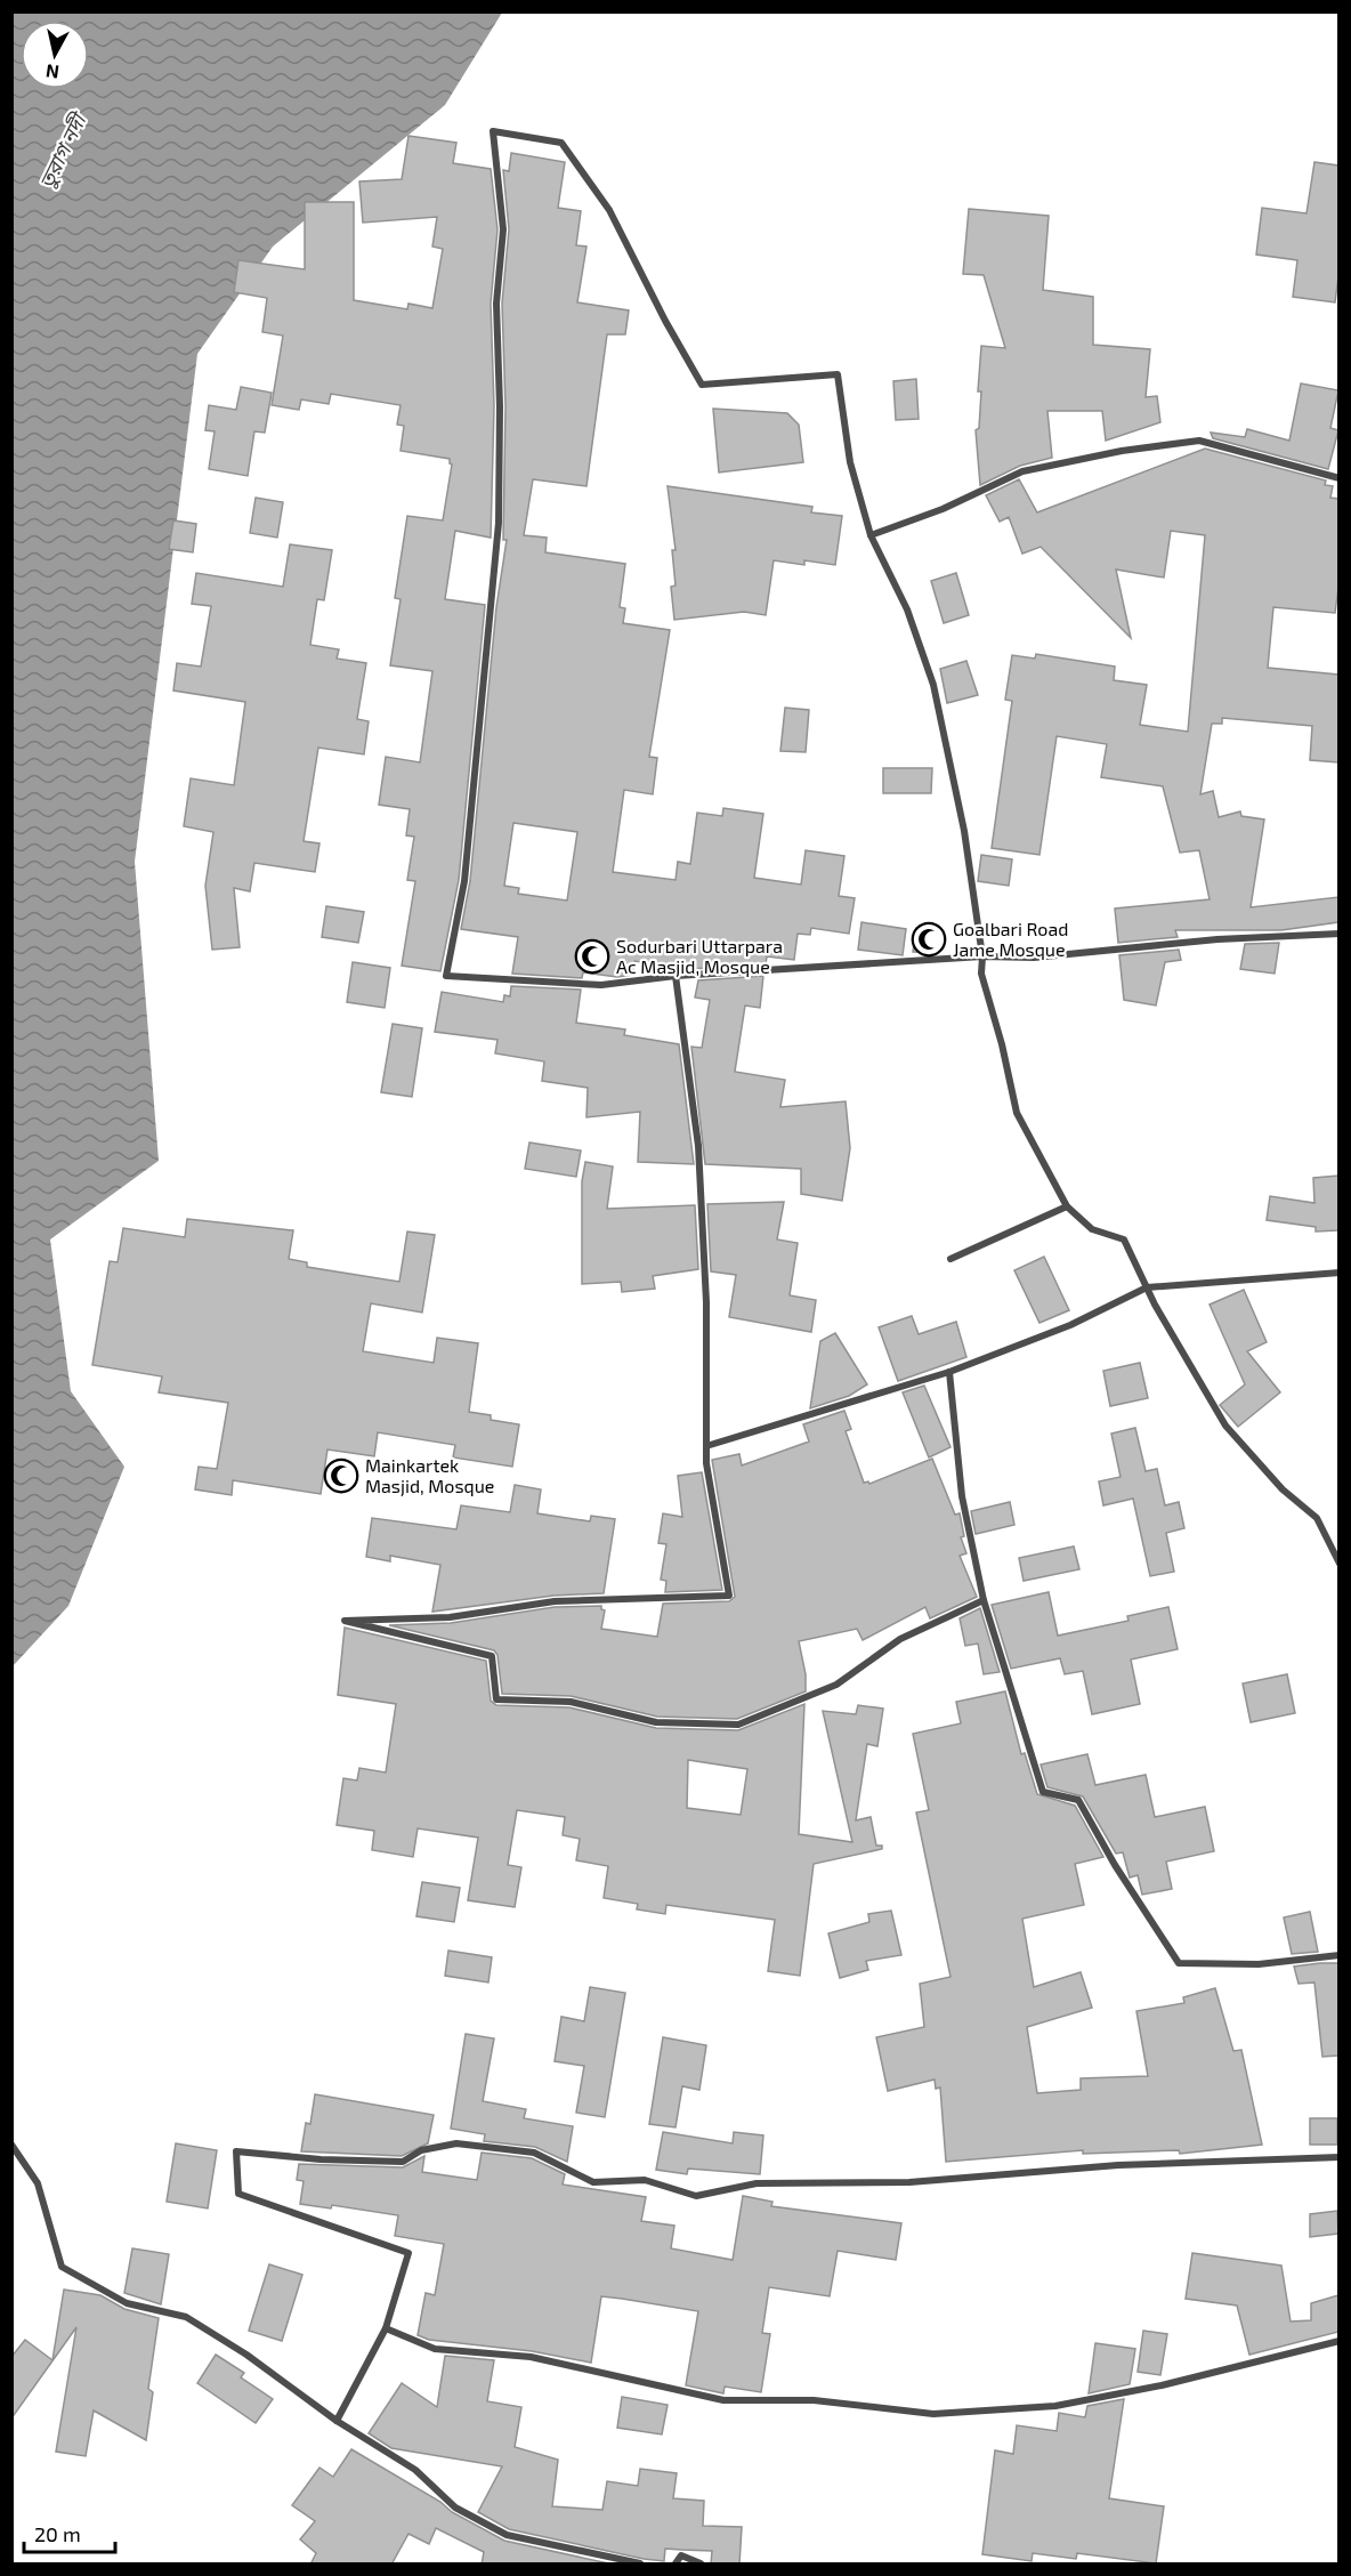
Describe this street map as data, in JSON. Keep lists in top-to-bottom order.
{
  "water": ["তুরাগ নদী"],
  "places": {
    "mosque": ["Goalbari Road Jame Mosque", "Sodurbari Uttarpara Ac Masjid, Mosque", "Mainkartek Masjid, Mosque"]
  },
  "scale_bar": "20 m",
  "north": "bottom"
}
